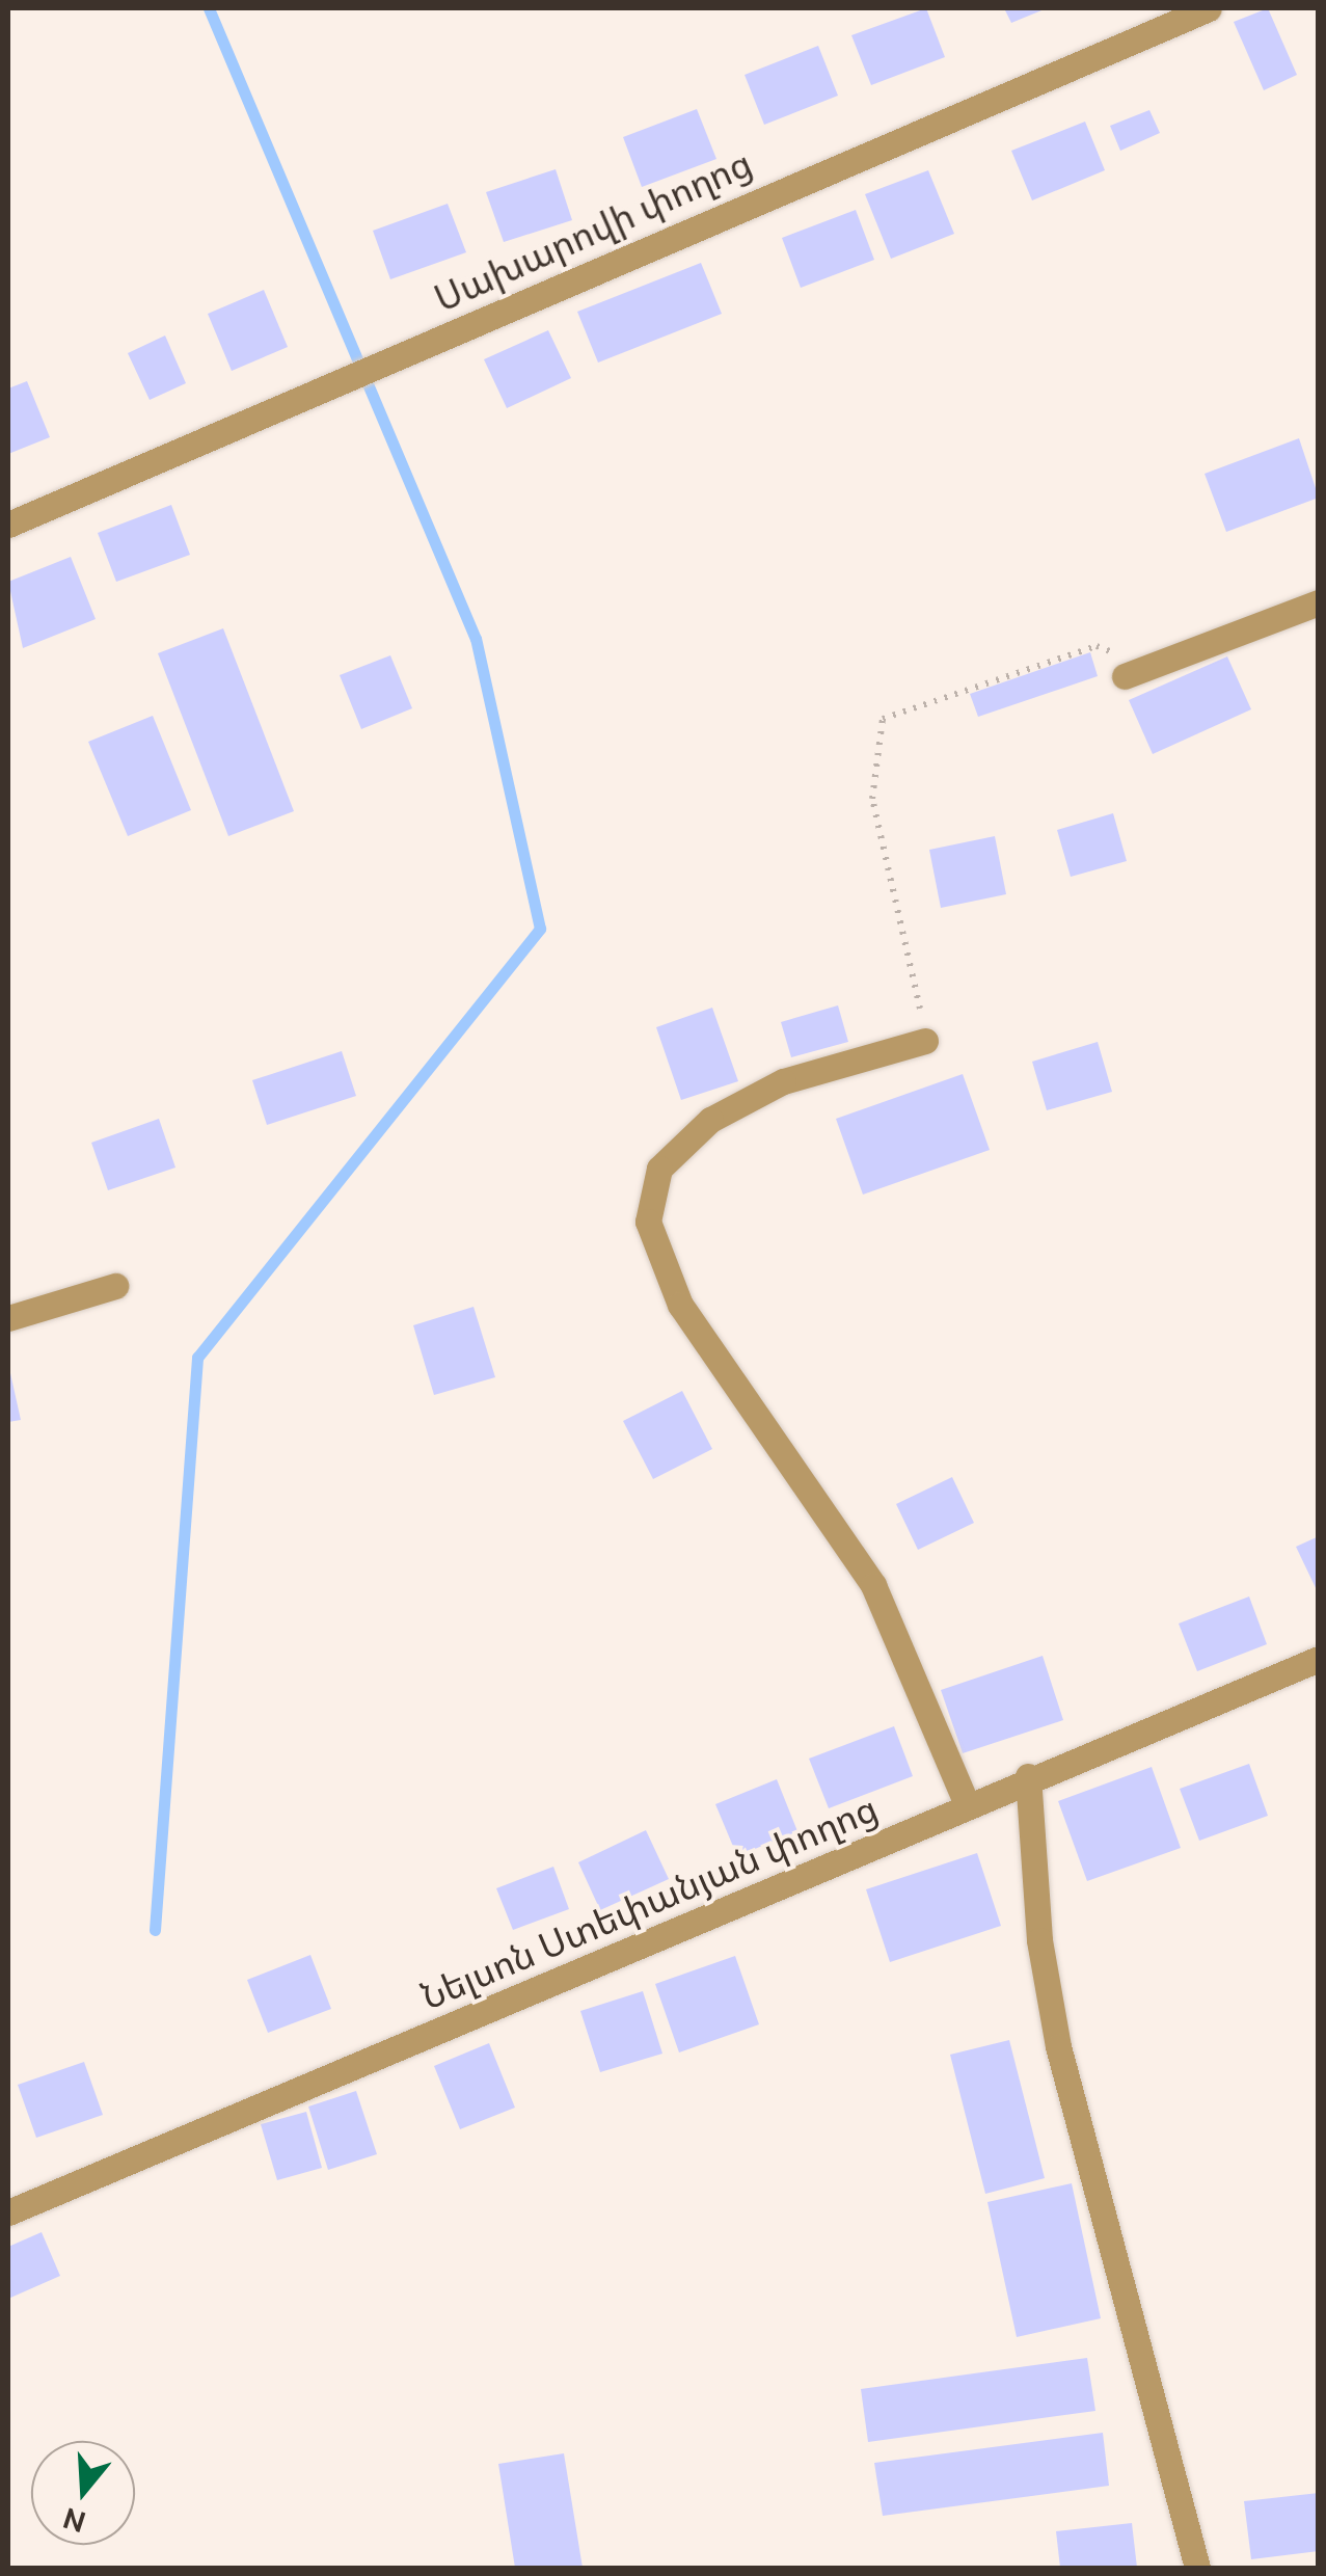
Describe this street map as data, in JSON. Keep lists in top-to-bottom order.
{
  "streets": {
    "street": ["Սախարովի փողոց", "Նելսոն Ստեփանյան փողոց"]
  },
  "north": "bottom"
}
